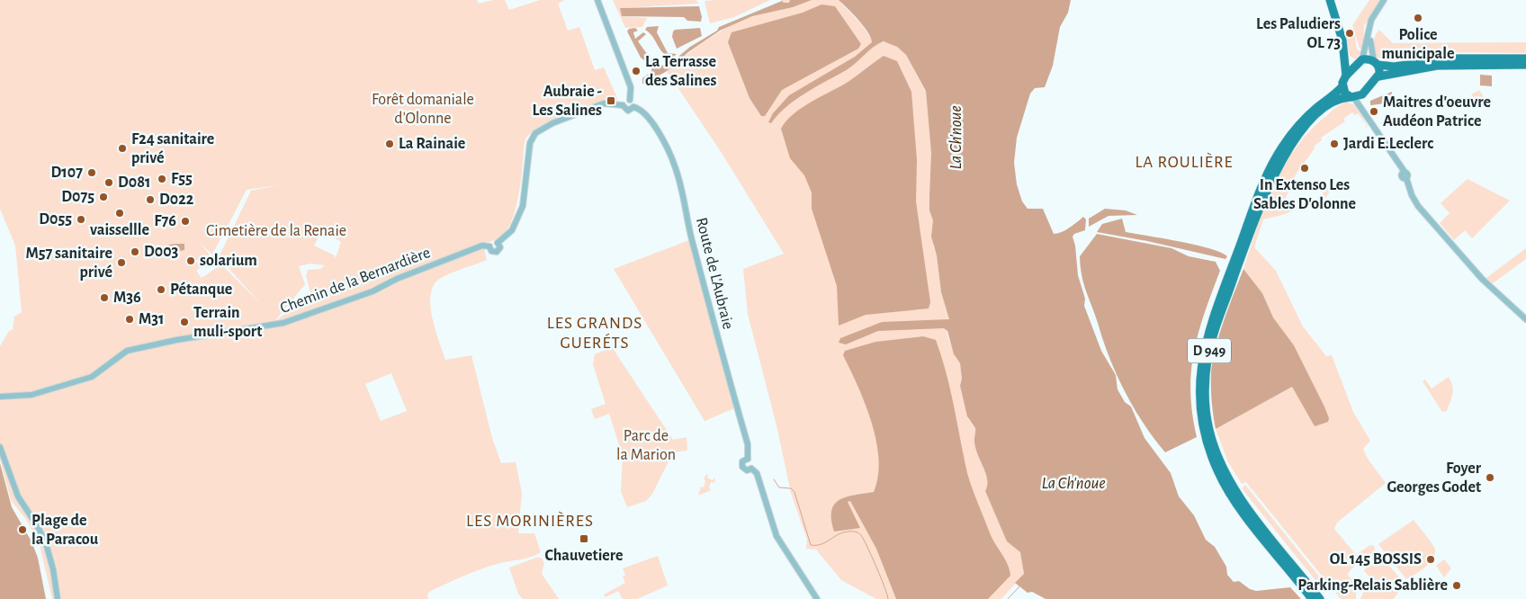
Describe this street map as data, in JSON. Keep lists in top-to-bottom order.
{
  "streets": {
    "main road": ["D 949"],
    "street": ["Route de L'Aubraie", "Chemin de la Bernardière"]
  },
  "districts": ["LA ROULIÈRE", "LES GRANDS GUERÉTS", "LES MORINIÈRES"],
  "water": ["La Ch'noue"],
  "parks": ["Forêt domaniale d'Olonne", "Cimetière de la Renaie", "Parc de la Marion"],
  "places": {
    "other": [
      "Police municipale",
      "Les Paludiers OL 73",
      "La Terrasse des Salines",
      "Maitres d'oeuvre Audéon Patrice",
      "La Rainaie",
      "Jardi E.Leclerc",
      "F24 sanitaire privé",
      "In Extenso Les Sables D'olonne",
      "D107",
      "F55",
      "D081",
      "D075",
      "D022",
      "vaissellle",
      "D055",
      "F76",
      "D003",
      "solarium",
      "M57 sanitaire privé",
      "Pétanque",
      "M36",
      "M31",
      "Terrain muli-sport",
      "Foyer Georges Godet",
      "Plage de la Paracou",
      "OL 145 BOSSIS",
      "Parking-Relais Sablière"
    ],
    "transit": ["Aubraie - Les Salines", "Chauvetiere"]
  }
}
